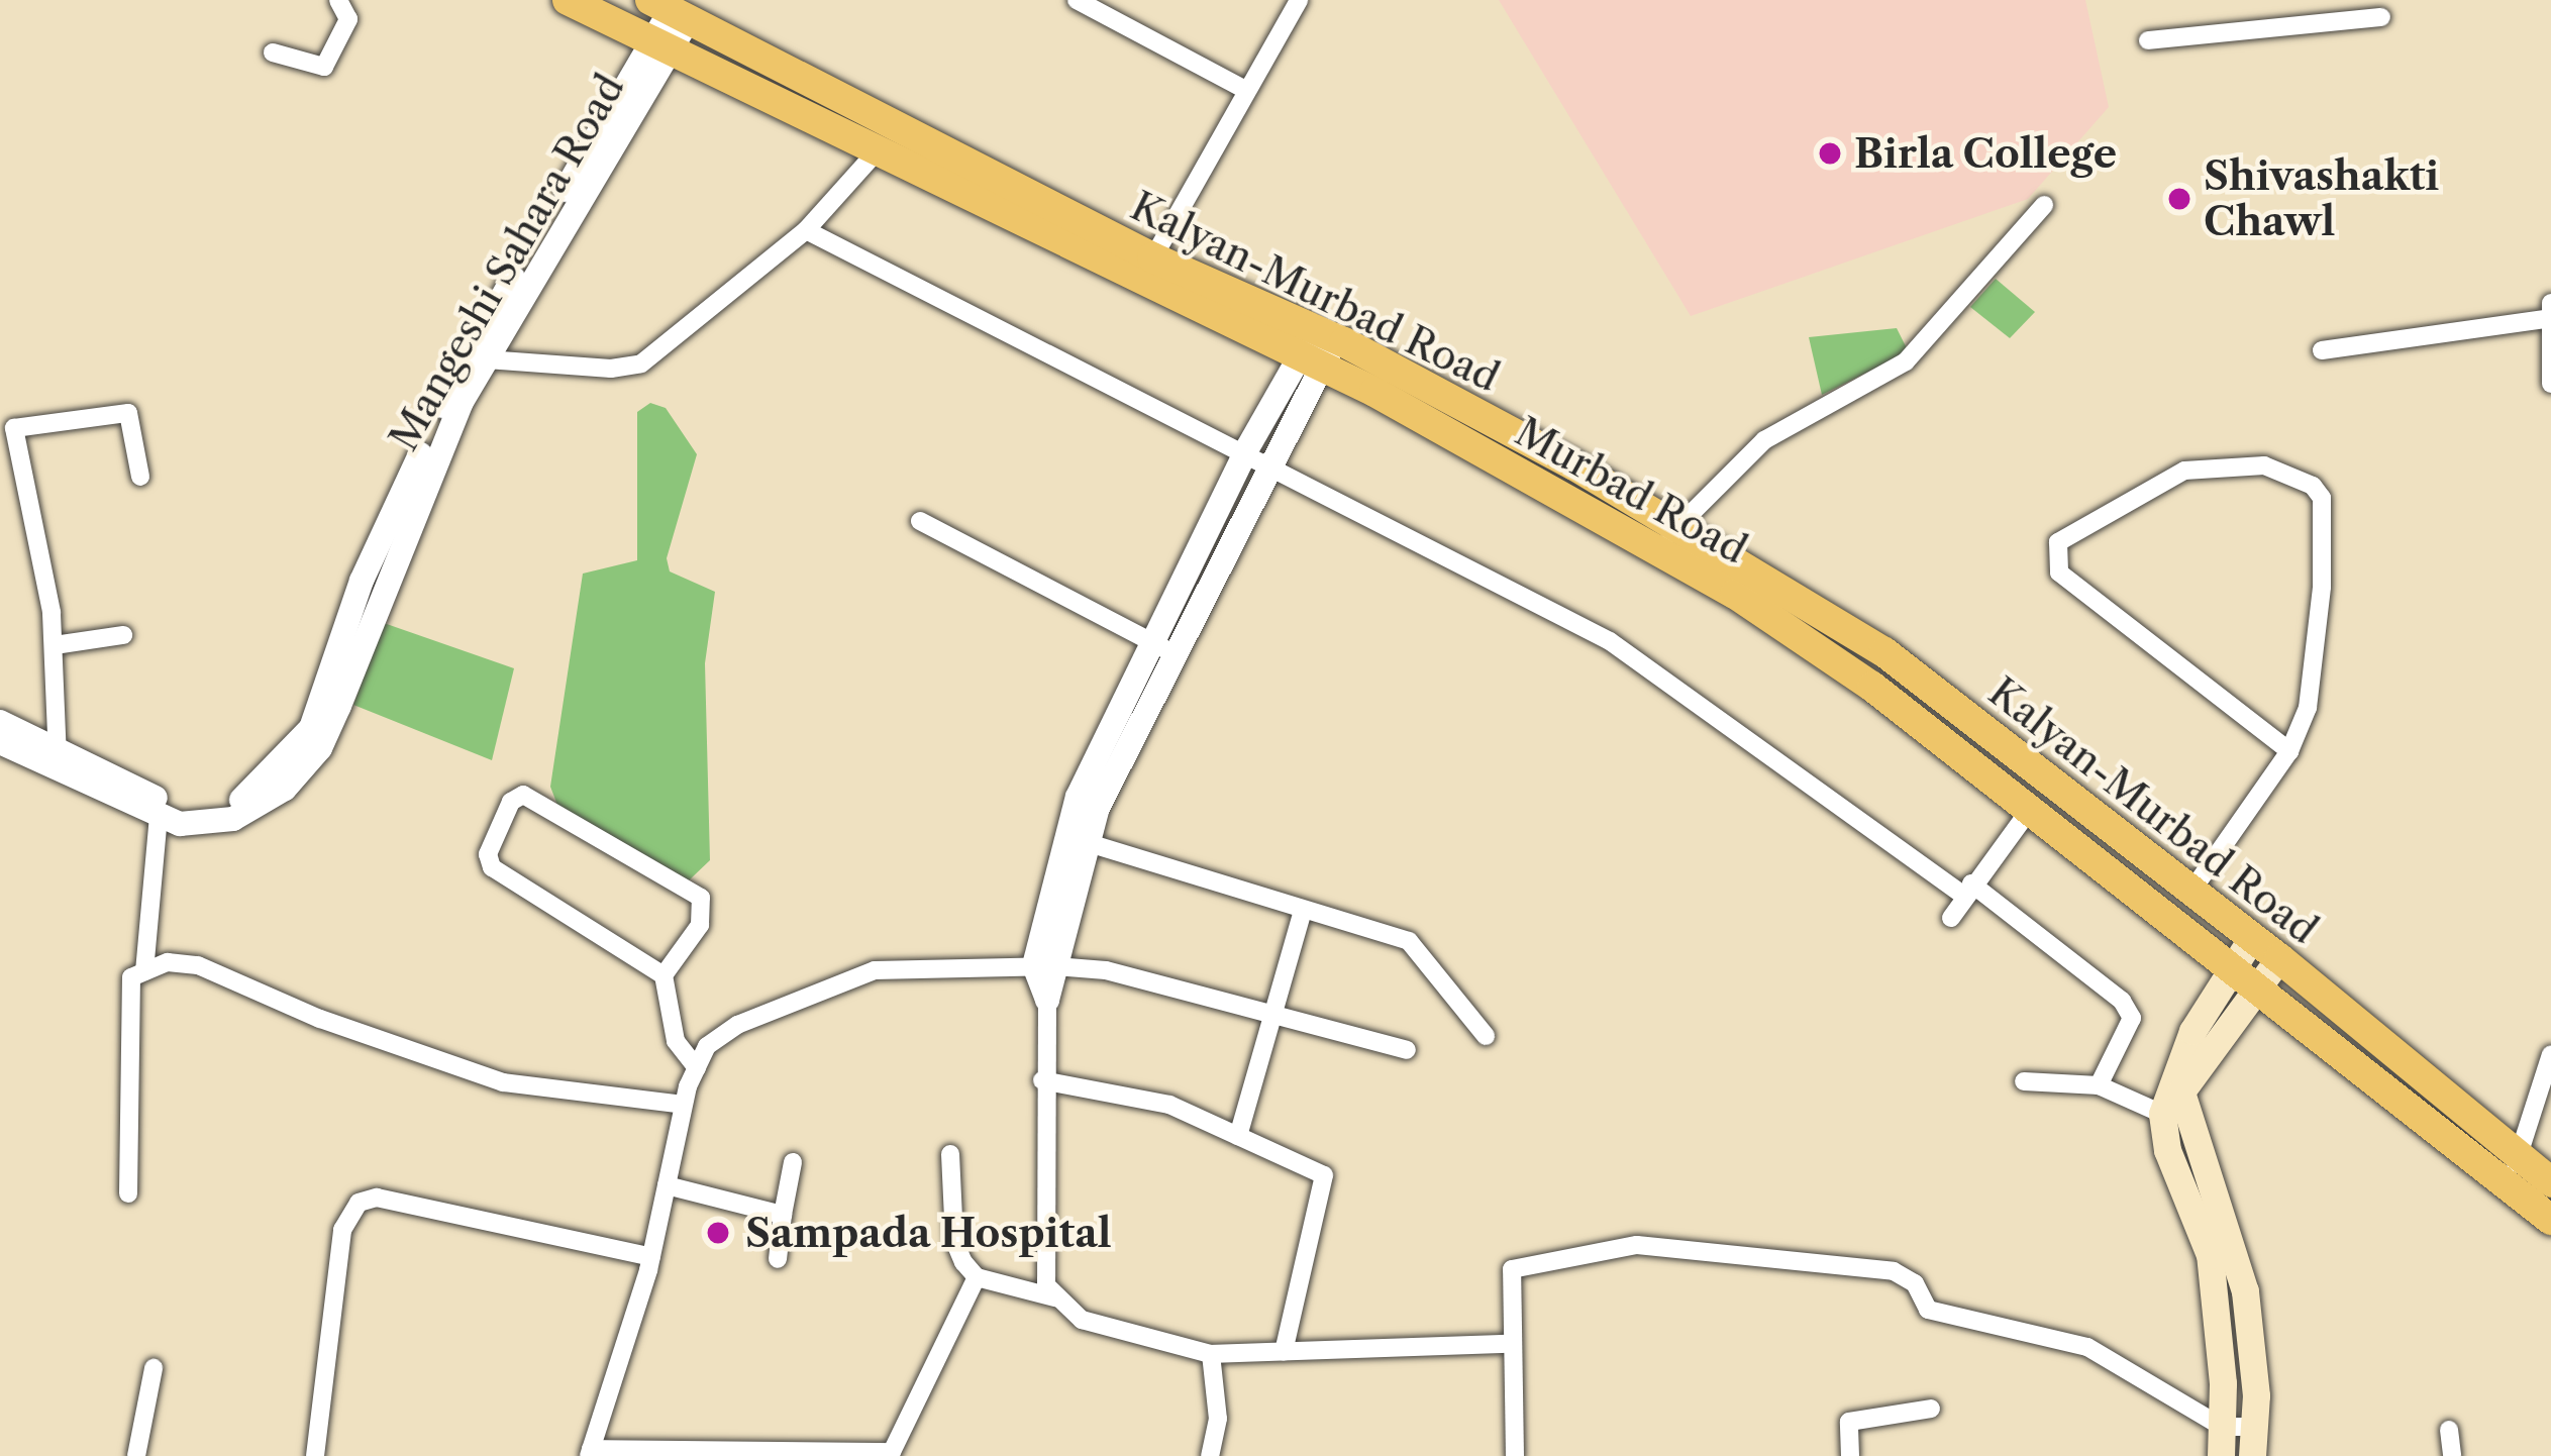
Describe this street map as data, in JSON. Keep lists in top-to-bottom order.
{
  "streets": {
    "highway": ["Kalyan-Murbad Road", "Murbad Road"],
    "street": ["Mangeshi Sahara Road"]
  },
  "crossings": [
    ["Mangeshi Sahara Road", "Kalyan-Murbad Road"],
    ["Kalyan-Murbad Road", "Murbad Road"]
  ],
  "places": ["Birla College", "Shivashakti Chawl", "Sampada Hospital"]
}
